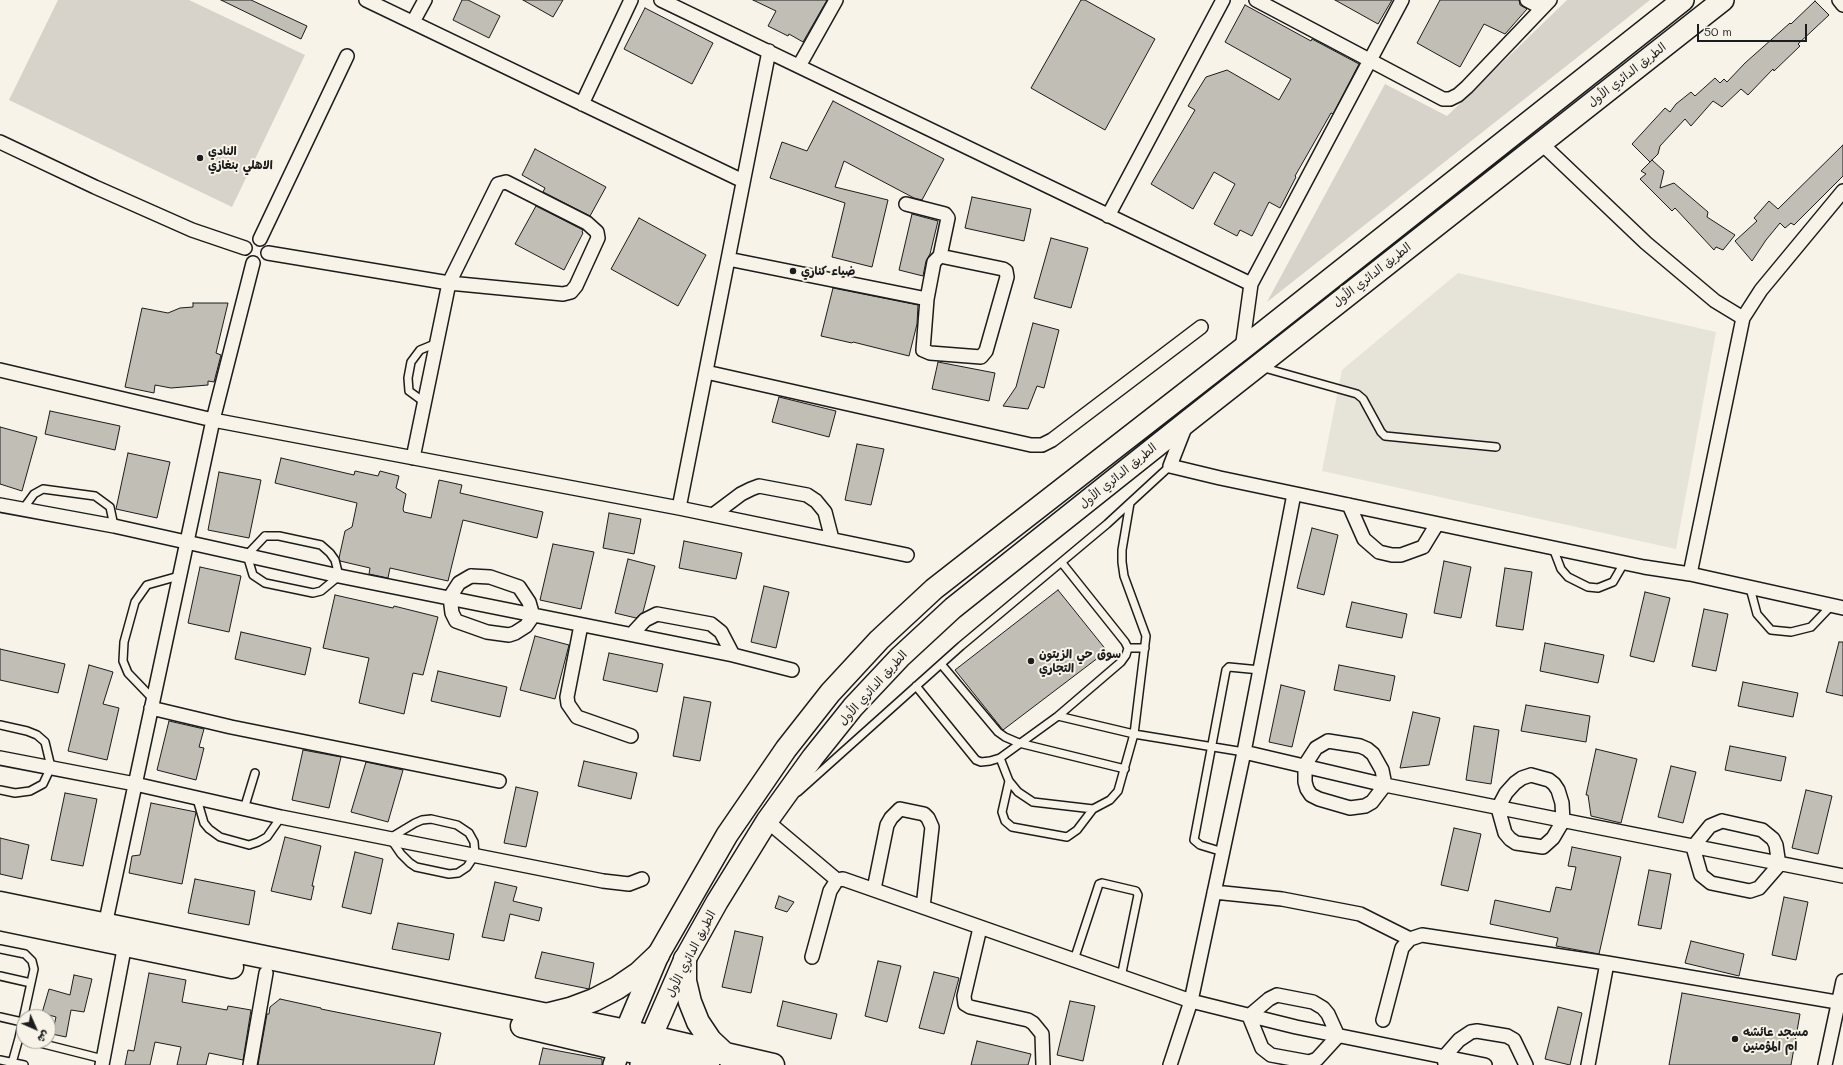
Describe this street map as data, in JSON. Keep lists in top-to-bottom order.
{
  "streets": {
    "main road": ["الطريق الدائري الأول"]
  },
  "places": [
    "النادي الاهلي بنغازي",
    "ضياء كناري",
    "سوق حي الزيتون التجاري",
    "مسجد عائشه ام المؤمنين"
  ],
  "scale_bar": "50 m",
  "north": "bottom right"
}
